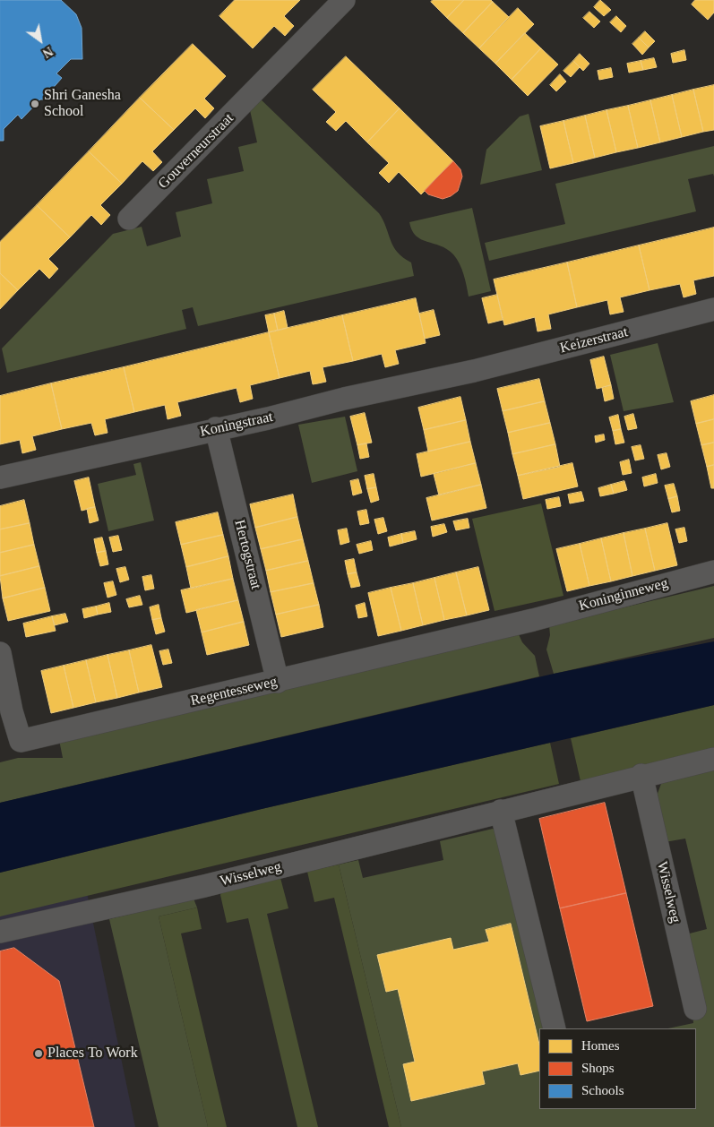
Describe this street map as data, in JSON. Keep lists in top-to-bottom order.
{
  "streets": {
    "street": [
      "Gouverneurstraat",
      "Keizerstraat",
      "Koningstraat",
      "Hertogstraat",
      "Koninginneweg",
      "Regentesseweg",
      "Wisselweg"
    ]
  },
  "crossings": [
    ["Keizerstraat", "Koningstraat"],
    ["Koningstraat", "Hertogstraat"],
    ["Hertogstraat", "Regentesseweg"],
    ["Koninginneweg", "Regentesseweg"]
  ],
  "places": ["Shri Ganesha School", "Places To Work"],
  "legend": ["Homes", "Shops", "Schools"],
  "north": "bottom right"
}
